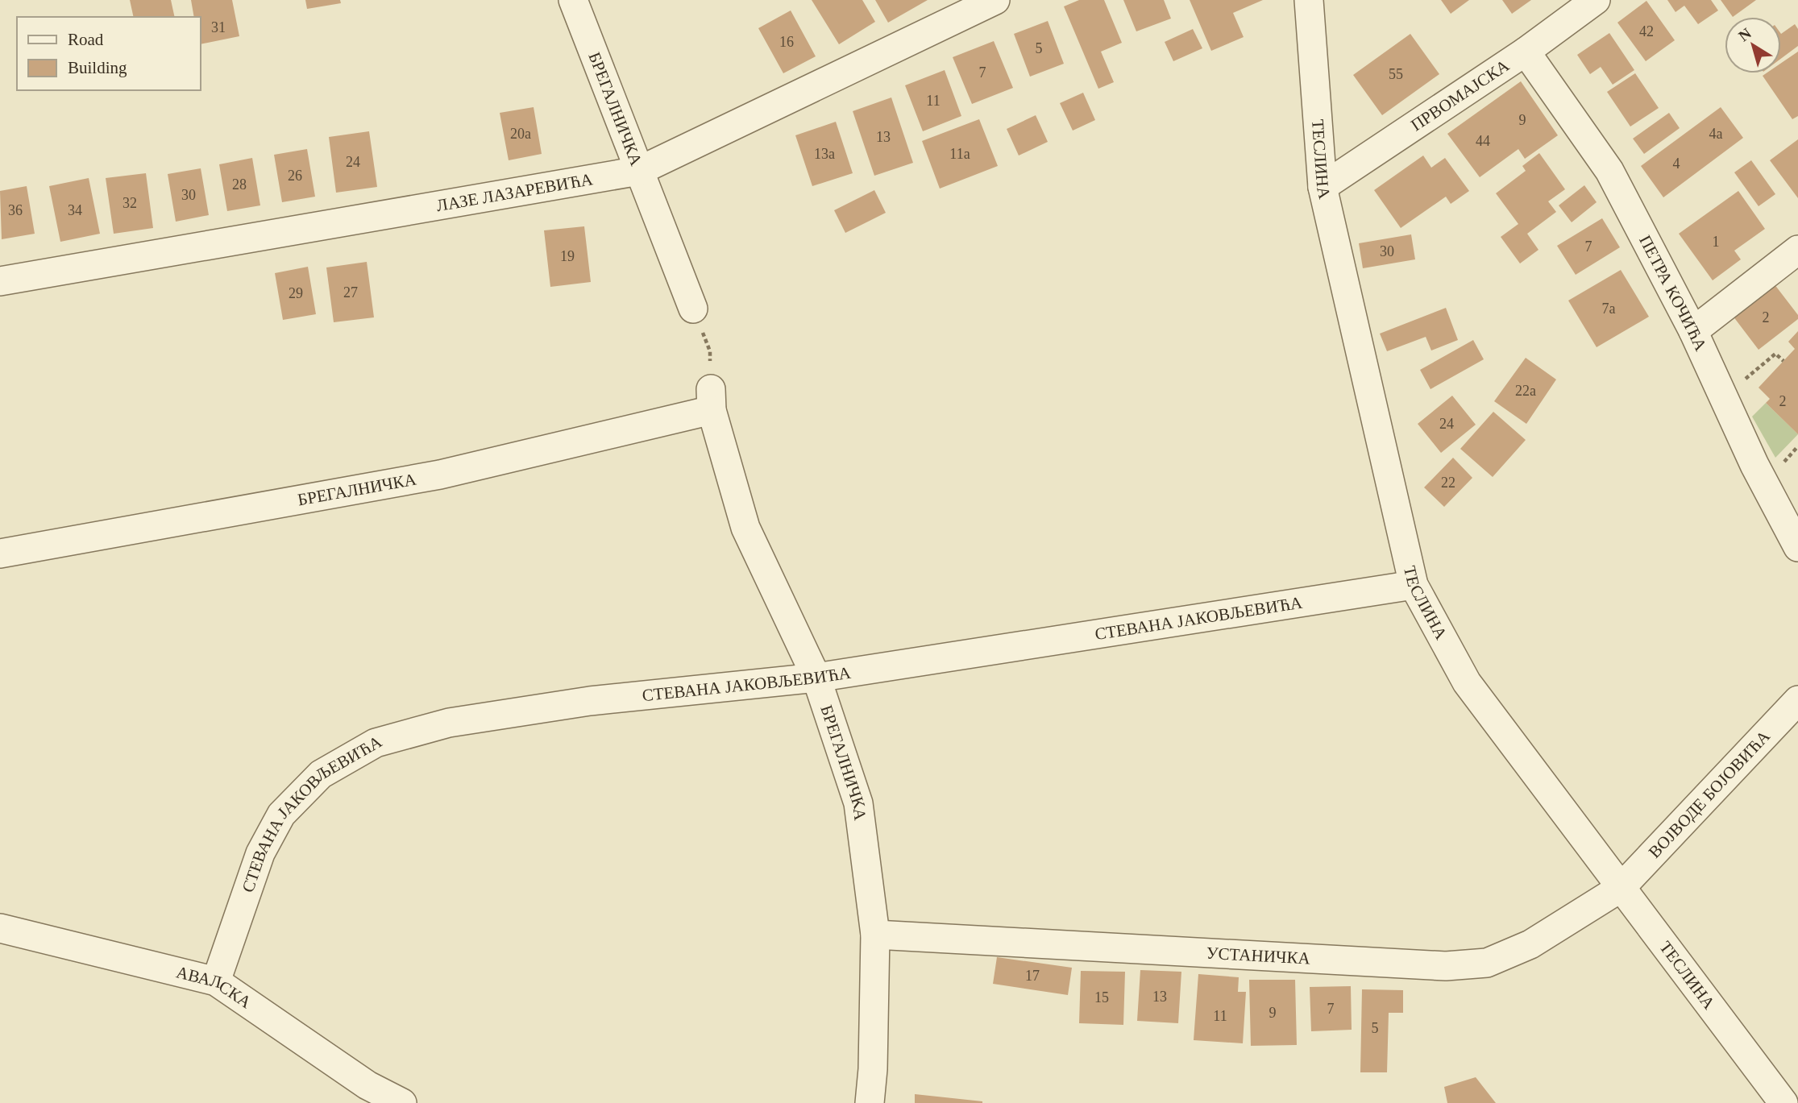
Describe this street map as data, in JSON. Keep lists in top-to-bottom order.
{
  "streets": {
    "street": [
      "ПРВОМАЈСКА",
      "БРЕГАЛНИЧКА",
      "ТЕСЛИНА",
      "ЛАЗЕ ЛАЗАРЕВИЋА",
      "ПЕТРА КОЧИЋА",
      "СТЕВАНА ЈАКОВЉЕВИЋА",
      "ВОЈВОДЕ БОЈОВИЋА",
      "УСТАНИЧКА",
      "АВАЛСКА"
    ]
  },
  "crossings": [
    ["ПРВОМАЈСКА", "ТЕСЛИНА"],
    ["ПРВОМАЈСКА", "ПЕТРА КОЧИЋА"],
    ["БРЕГАЛНИЧКА", "ЛАЗЕ ЛАЗАРЕВИЋА"],
    ["БРЕГАЛНИЧКА", "СТЕВАНА ЈАКОВЉЕВИЋА"],
    ["БРЕГАЛНИЧКА", "УСТАНИЧКА"],
    ["ТЕСЛИНА", "СТЕВАНА ЈАКОВЉЕВИЋА"],
    ["ТЕСЛИНА", "ВОЈВОДЕ БОЈОВИЋА"],
    ["ТЕСЛИНА", "УСТАНИЧКА"],
    ["СТЕВАНА ЈАКОВЉЕВИЋА", "АВАЛСКА"],
    ["ВОЈВОДЕ БОЈОВИЋА", "УСТАНИЧКА"]
  ],
  "house_numbers": [
    "31",
    "42",
    "16",
    "5",
    "7",
    "55",
    "11",
    "9",
    "20a",
    "4a",
    "13",
    "44",
    "13a",
    "11a",
    "24",
    "4",
    "26",
    "28",
    "30",
    "32",
    "36",
    "34",
    "1",
    "7",
    "30",
    "19",
    "27",
    "29",
    "7a",
    "2",
    "22a",
    "2",
    "24",
    "22",
    "17",
    "13",
    "15",
    "7",
    "9",
    "11",
    "5"
  ],
  "legend": ["Road", "Building"],
  "north": "top left"
}
